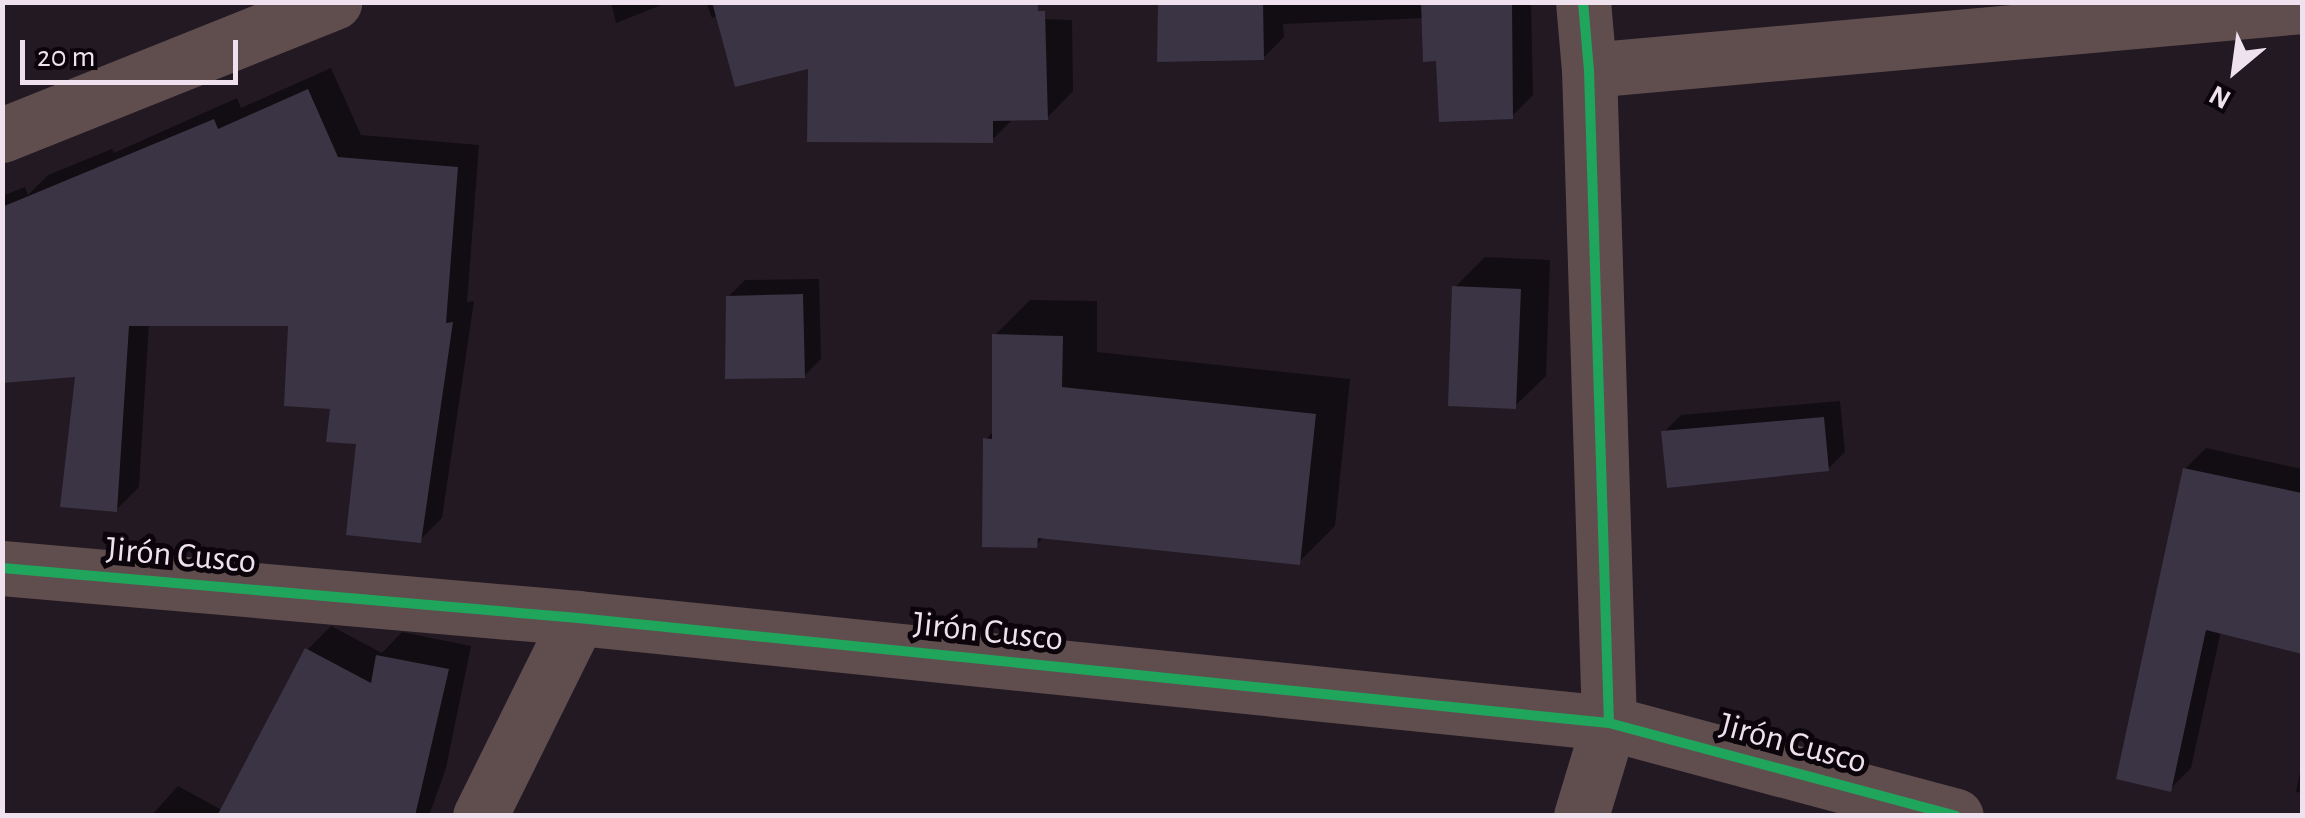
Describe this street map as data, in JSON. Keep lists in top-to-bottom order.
{
  "streets": {
    "street": ["Jirón Cusco"]
  },
  "scale_bar": "20 m",
  "north": "bottom left"
}
